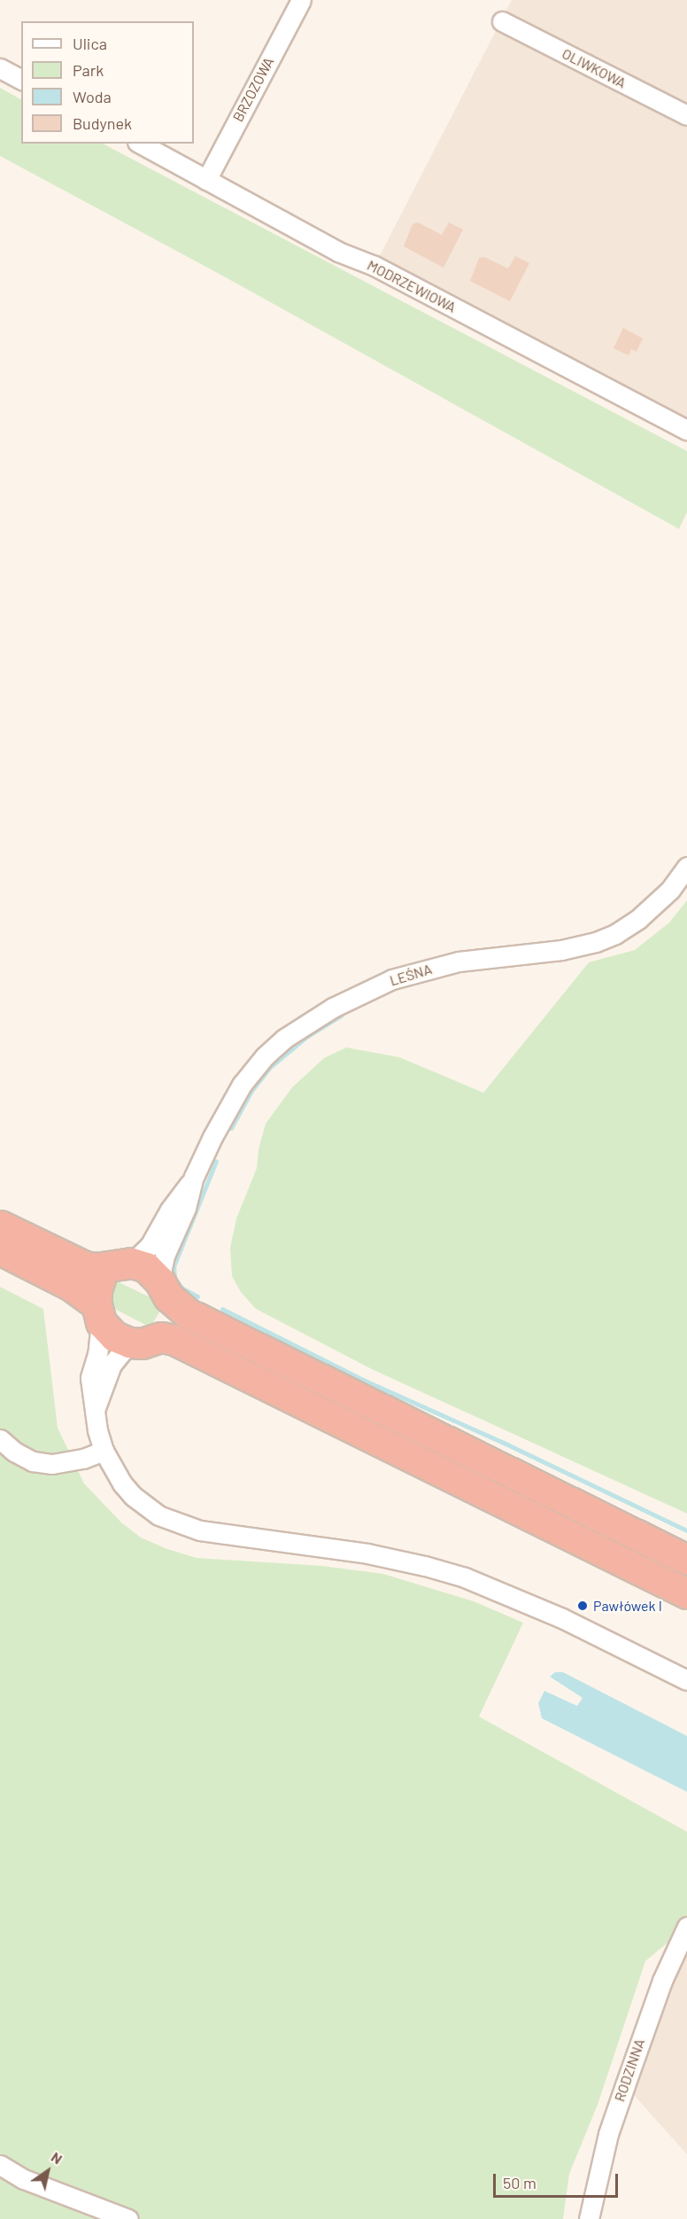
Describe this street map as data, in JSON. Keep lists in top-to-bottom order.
{
  "streets": {
    "street": [
      "OLIWKOWA",
      "BRZOZOWA",
      "MODRZEWIOWA",
      "LEŚNA",
      "RODZINNA"
    ]
  },
  "crossings": [
    ["BRZOZOWA", "MODRZEWIOWA"]
  ],
  "places": ["Pawłówek I"],
  "legend": [
    "Ulica",
    "Park",
    "Woda",
    "Budynek"
  ],
  "scale_bar": "50 m",
  "north": "top right"
}
